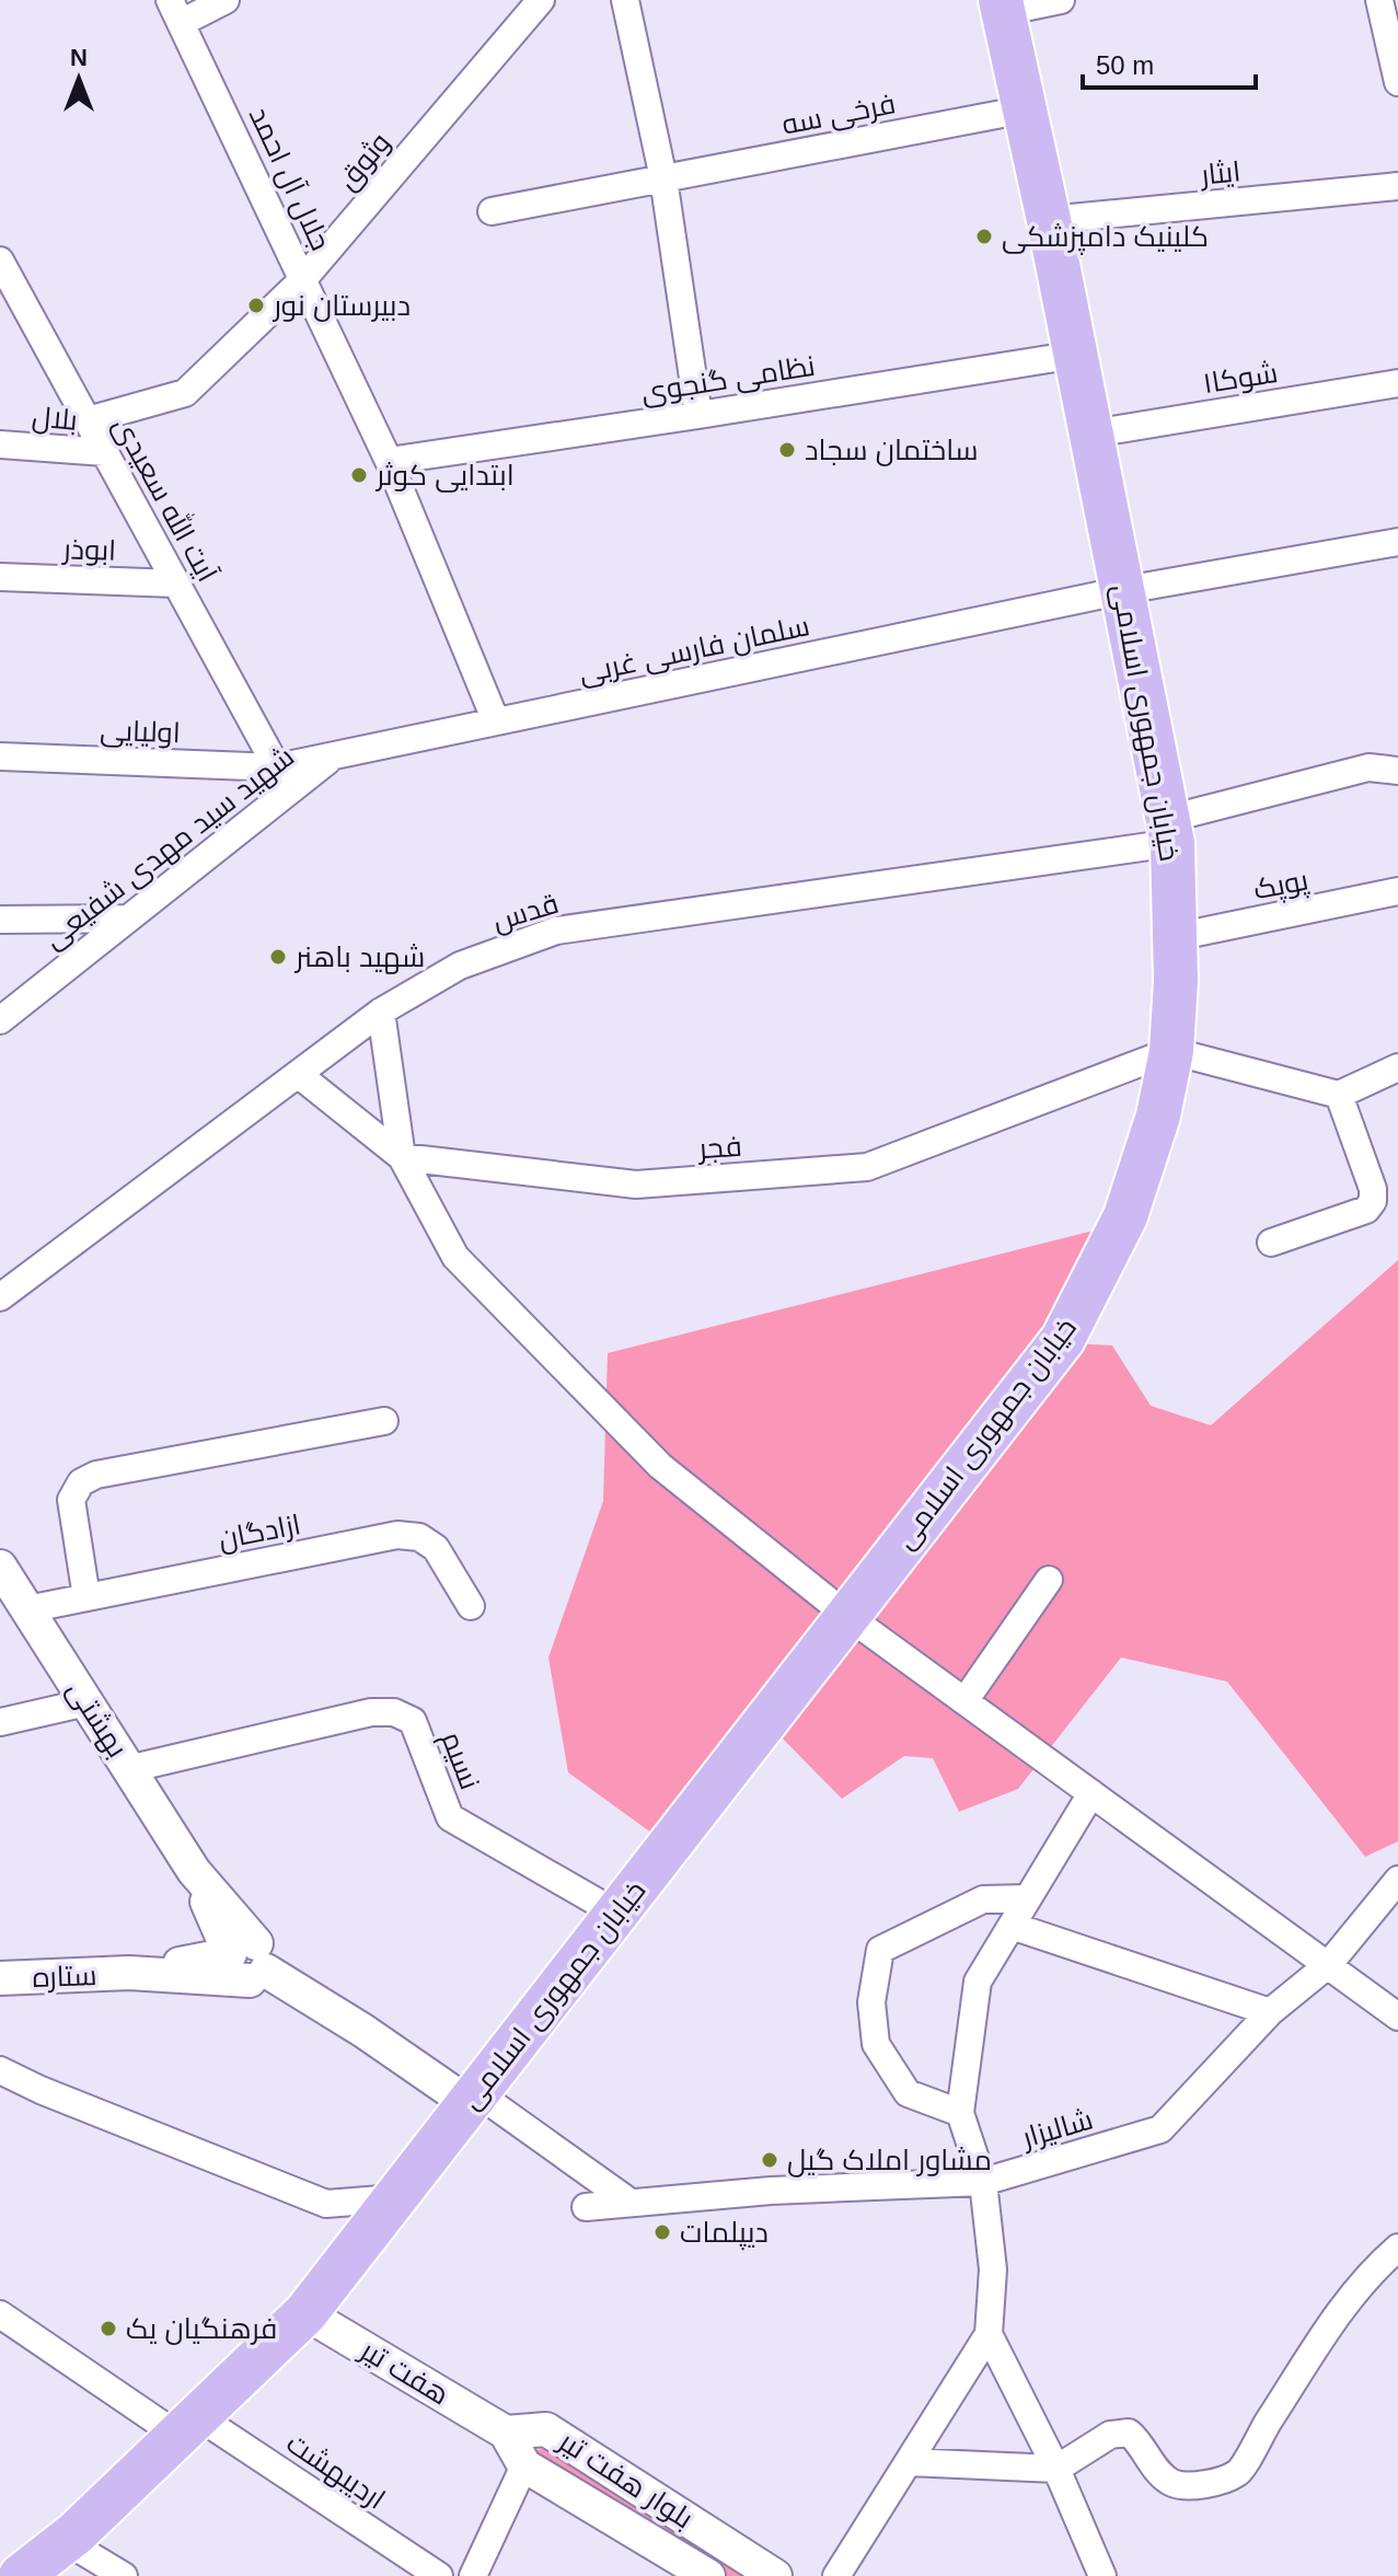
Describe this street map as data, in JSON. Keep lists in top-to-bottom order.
{
  "streets": {
    "main road": ["خیابان جمهوری اسلامی"],
    "street": [
      "فرخی سه",
      "وثوق",
      "ایثار",
      "جلال آل احمد",
      "شوکا۱",
      "نظامی گنجوی",
      "بلال",
      "آیت الله سعیدی",
      "ابوذر",
      "سلمان فارسی غربی",
      "اولیایی",
      "شهید سید مهدی شفیعی",
      "پوپک",
      "قدس",
      "فجر",
      "ازادگان",
      "بهشتی",
      "نسیم",
      "ستاره",
      "شالیزار",
      "هفت تیر",
      "اردیبهشت",
      "بلوار هفت تیر"
    ]
  },
  "crossings": [
    ["فرخی سه", "خیابان جمهوری اسلامی"],
    ["وثوق", "جلال آل احمد"],
    ["وثوق", "آیت الله سعیدی"],
    ["ایثار", "خیابان جمهوری اسلامی"],
    ["جلال آل احمد", "نظامی گنجوی"],
    ["جلال آل احمد", "سلمان فارسی غربی"],
    ["شوکا۱", "خیابان جمهوری اسلامی"],
    ["نظامی گنجوی", "خیابان جمهوری اسلامی"],
    ["بلال", "آیت الله سعیدی"],
    ["آیت الله سعیدی", "ابوذر"],
    ["آیت الله سعیدی", "سلمان فارسی غربی"],
    ["آیت الله سعیدی", "اولیایی"],
    ["سلمان فارسی غربی", "خیابان جمهوری اسلامی"],
    ["سلمان فارسی غربی", "اولیایی"],
    ["سلمان فارسی غربی", "شهید سید مهدی شفیعی"],
    ["خیابان جمهوری اسلامی", "پوپک"],
    ["خیابان جمهوری اسلامی", "قدس"],
    ["خیابان جمهوری اسلامی", "فجر"],
    ["خیابان جمهوری اسلامی", "نسیم"],
    ["خیابان جمهوری اسلامی", "هفت تیر"],
    ["خیابان جمهوری اسلامی", "اردیبهشت"],
    ["ازادگان", "بهشتی"],
    ["بهشتی", "نسیم"],
    ["بهشتی", "ستاره"],
    ["هفت تیر", "بلوار هفت تیر"]
  ],
  "places": [
    "کلینیک دامپزشکی",
    "دبیرستان نور",
    "ساختمان سجاد",
    "ابتدایی کوثر",
    "شهید باهنر",
    "مشاور املاک گیل",
    "دیپلمات",
    "فرهنگیان یک"
  ],
  "scale_bar": "50 m",
  "north": "top"
}
